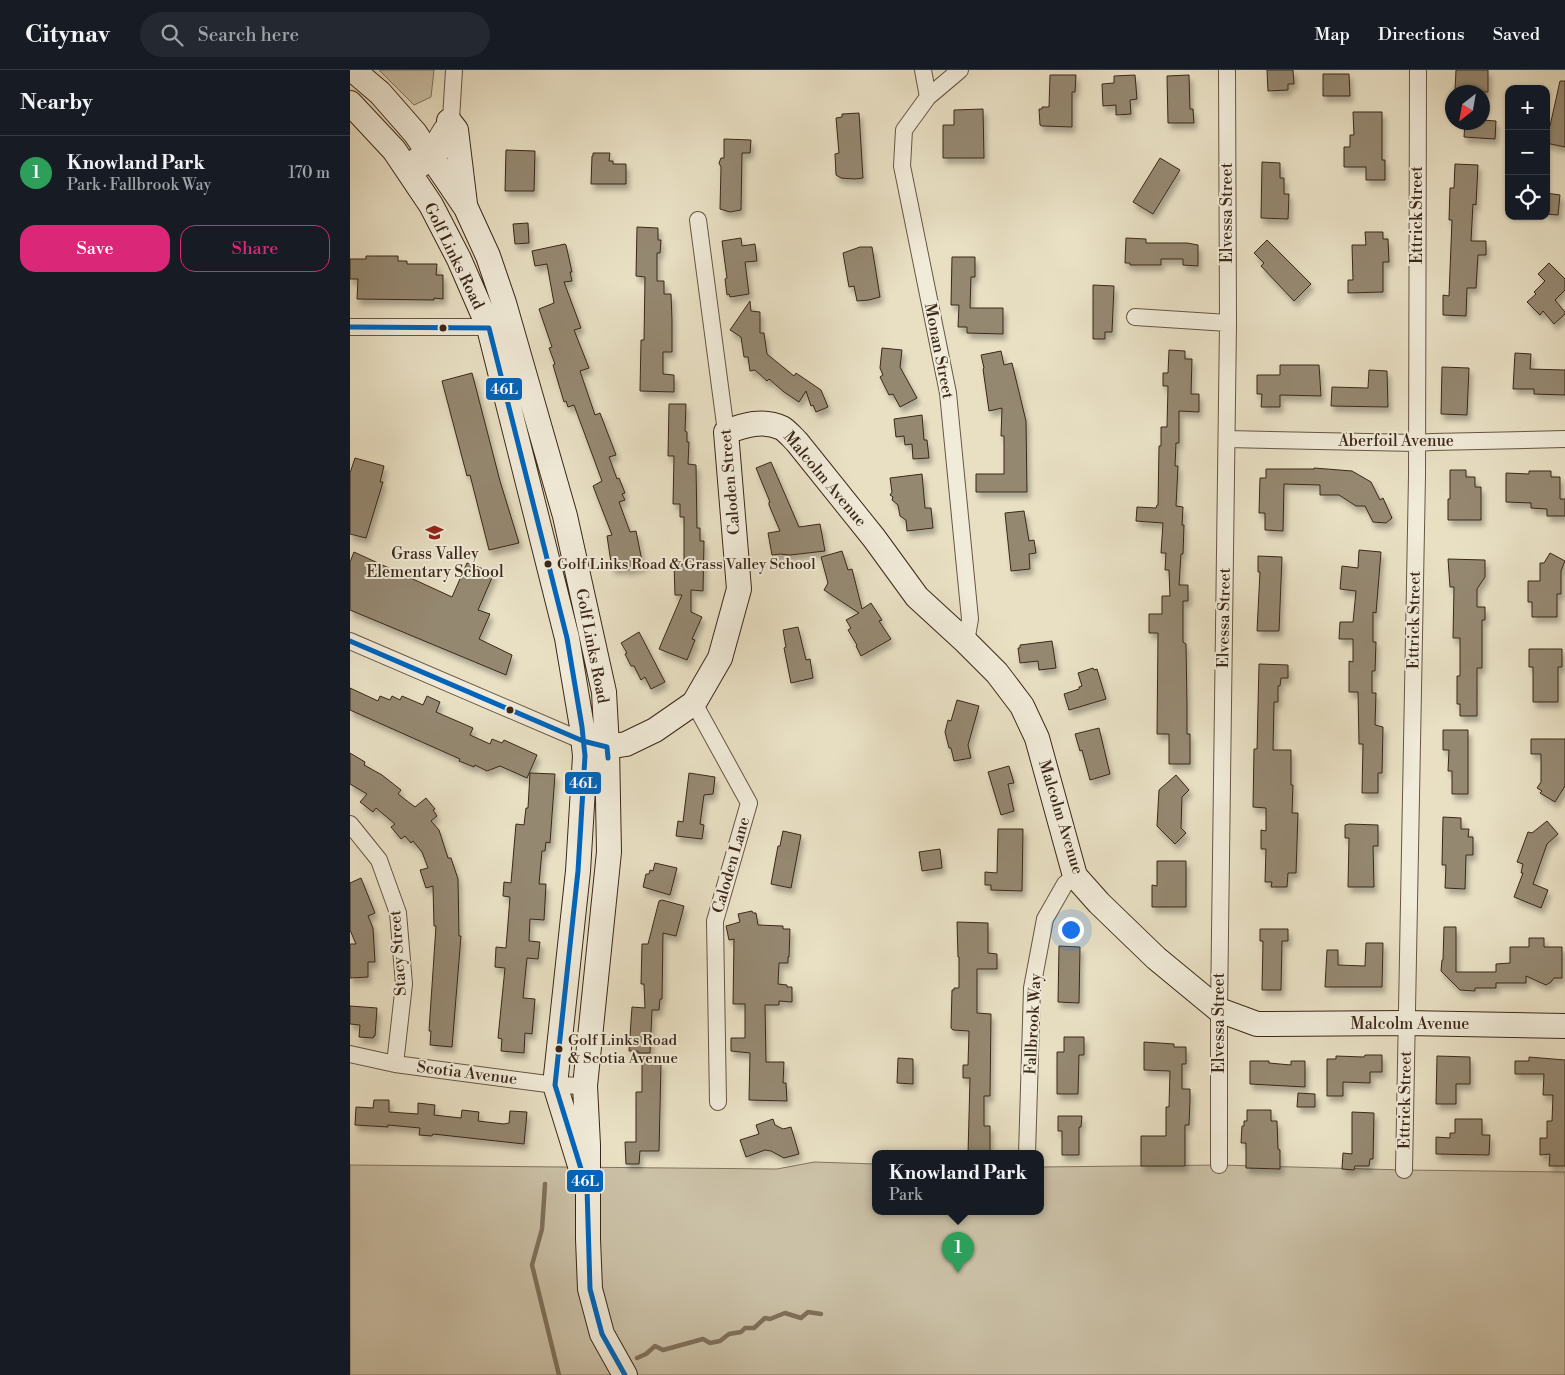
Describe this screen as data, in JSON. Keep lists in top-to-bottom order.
{
  "streets": {
    "main road": ["Golf Links Road", "Malcolm Avenue", "Caloden Street"],
    "street": [
      "Elvessa Street",
      "Ettrick Street",
      "Monan Street",
      "Aberfoil Avenue",
      "Caloden Lane",
      "Stacy Street",
      "Fallbrook Way",
      "Scotia Avenue"
    ]
  },
  "crossings": [
    ["Elvessa Street", "Aberfoil Avenue"],
    ["Elvessa Street", "Malcolm Avenue"],
    ["Ettrick Street", "Aberfoil Avenue"],
    ["Ettrick Street", "Malcolm Avenue"],
    ["Golf Links Road", "Caloden Street"],
    ["Golf Links Road", "Scotia Avenue"],
    ["Monan Street", "Malcolm Avenue"],
    ["Malcolm Avenue", "Caloden Street"],
    ["Malcolm Avenue", "Fallbrook Way"],
    ["Caloden Street", "Caloden Lane"],
    ["Stacy Street", "Scotia Avenue"]
  ],
  "places": {
    "school or university": ["Grass Valley Elementary School"],
    "other": ["Golf Links Road & Grass Valley School", "Golf Links Road & Scotia Avenue"]
  },
  "lines": ["transit line 46L"],
  "north": "bottom left",
  "page": {
    "header": "Citynav",
    "search": "Search here",
    "nav": ["Map", "Directions", "Saved"],
    "heading": "Nearby",
    "map_buttons": ["+", "−"],
    "list": [
      {
        "mark": "1",
        "name": "Knowland Park",
        "note": "Park · Fallbrook Way",
        "value": "170 m"
      }
    ],
    "buttons": ["Save", "Share"],
    "popup": ["Knowland Park", "Park"],
    "pins": "1"
  }
}
